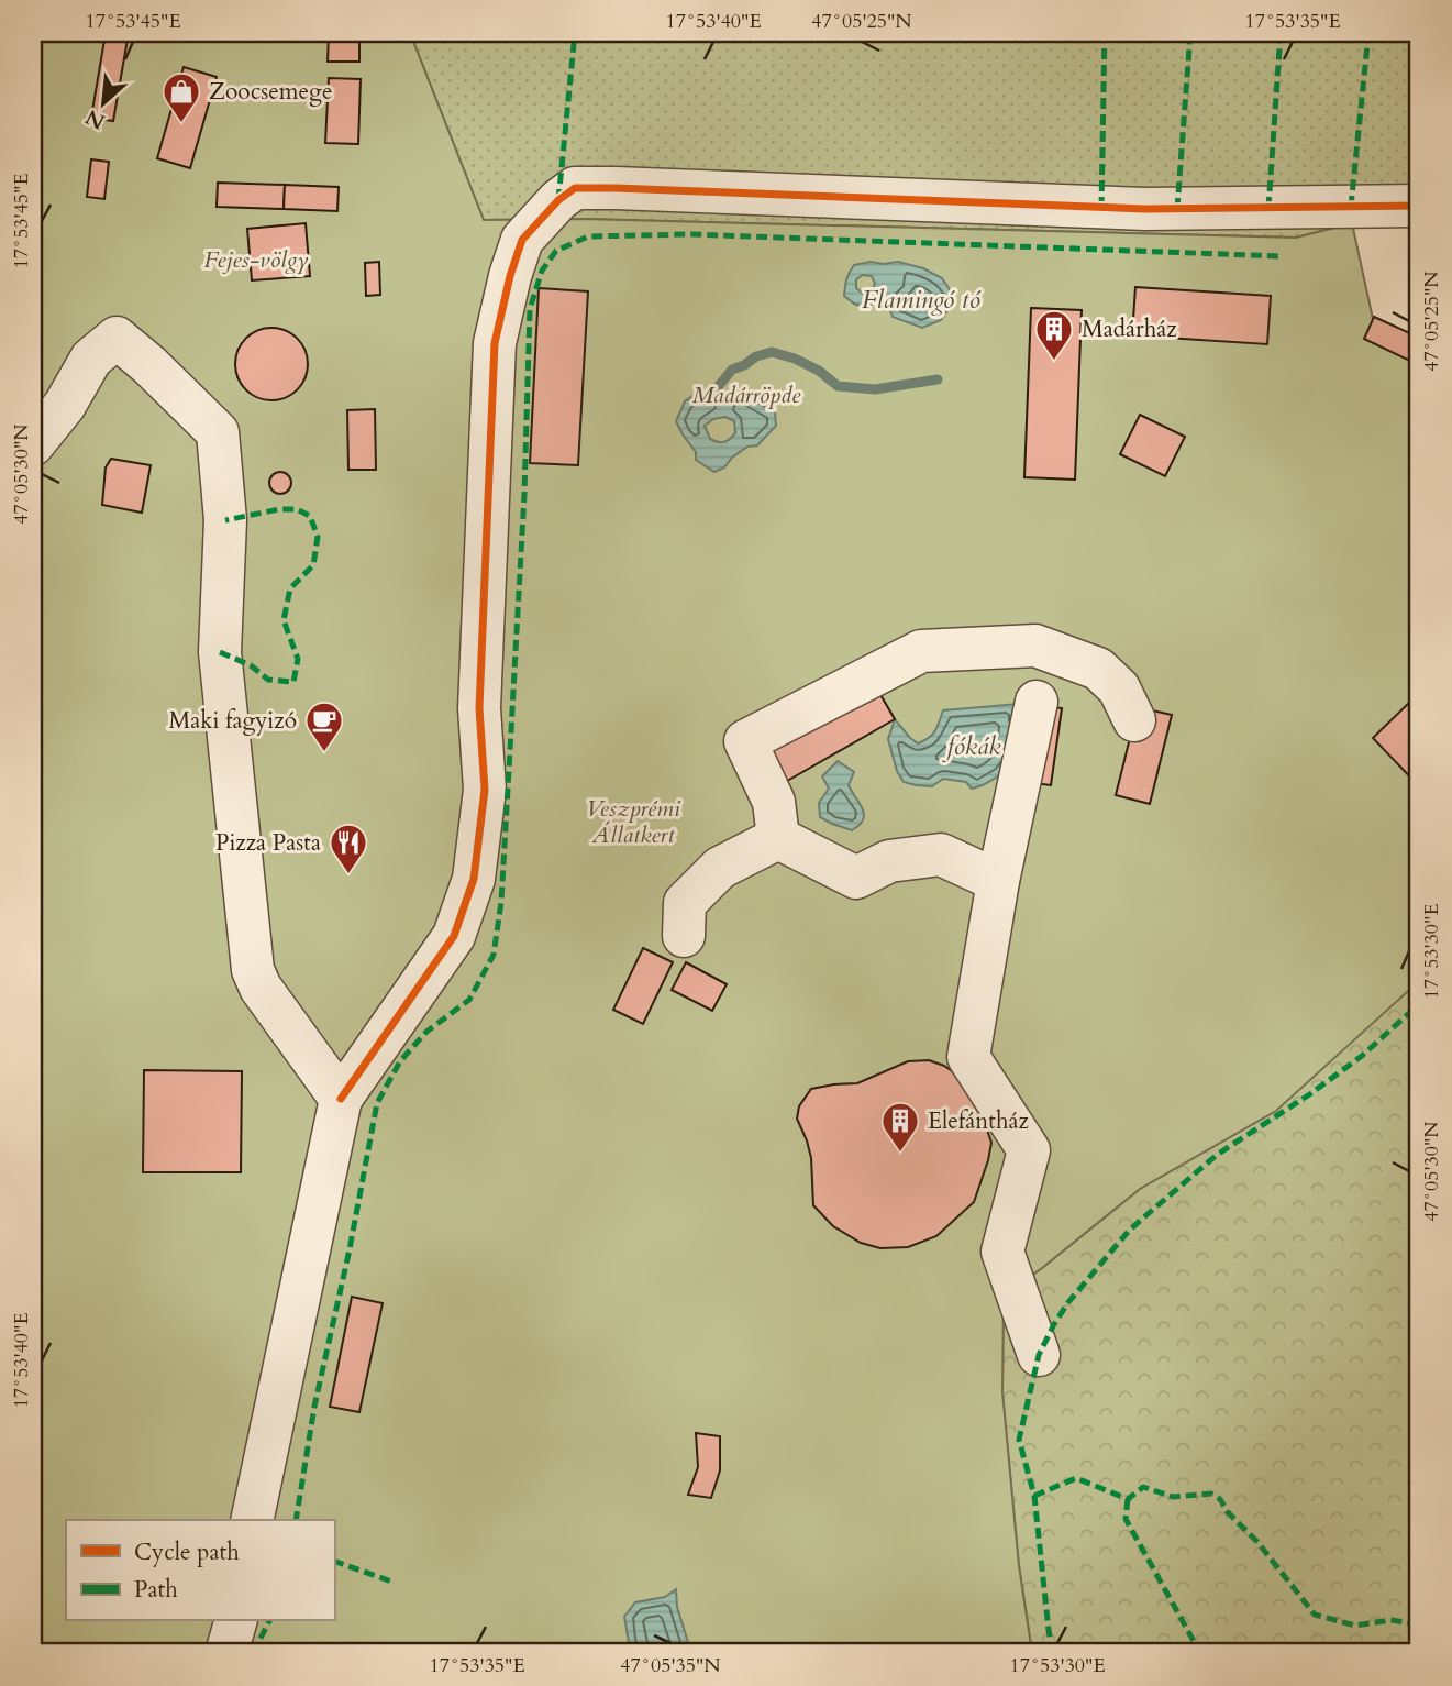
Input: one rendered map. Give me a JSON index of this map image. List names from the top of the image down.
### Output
{
  "water": ["Flamingó tó", "fókák"],
  "parks": ["Fejes-völgy", "Madárröpde", "Veszprémi Állatkert"],
  "places": {
    "shop": ["Zoocsemege"],
    "building": ["Madárház", "Elefántház"],
    "cafe": ["Maki fagyizó"],
    "restaurant": ["Pizza Pasta"]
  },
  "legend": ["Cycle path", "Path"],
  "north": "bottom left",
  "coordinates": [
    "17°53'45\"E",
    "17°53'40\"E",
    "47°05'25\"N",
    "17°53'35\"E",
    "47°05'30\"N",
    "17°53'30\"E",
    "47°05'35\"N"
  ]
}
